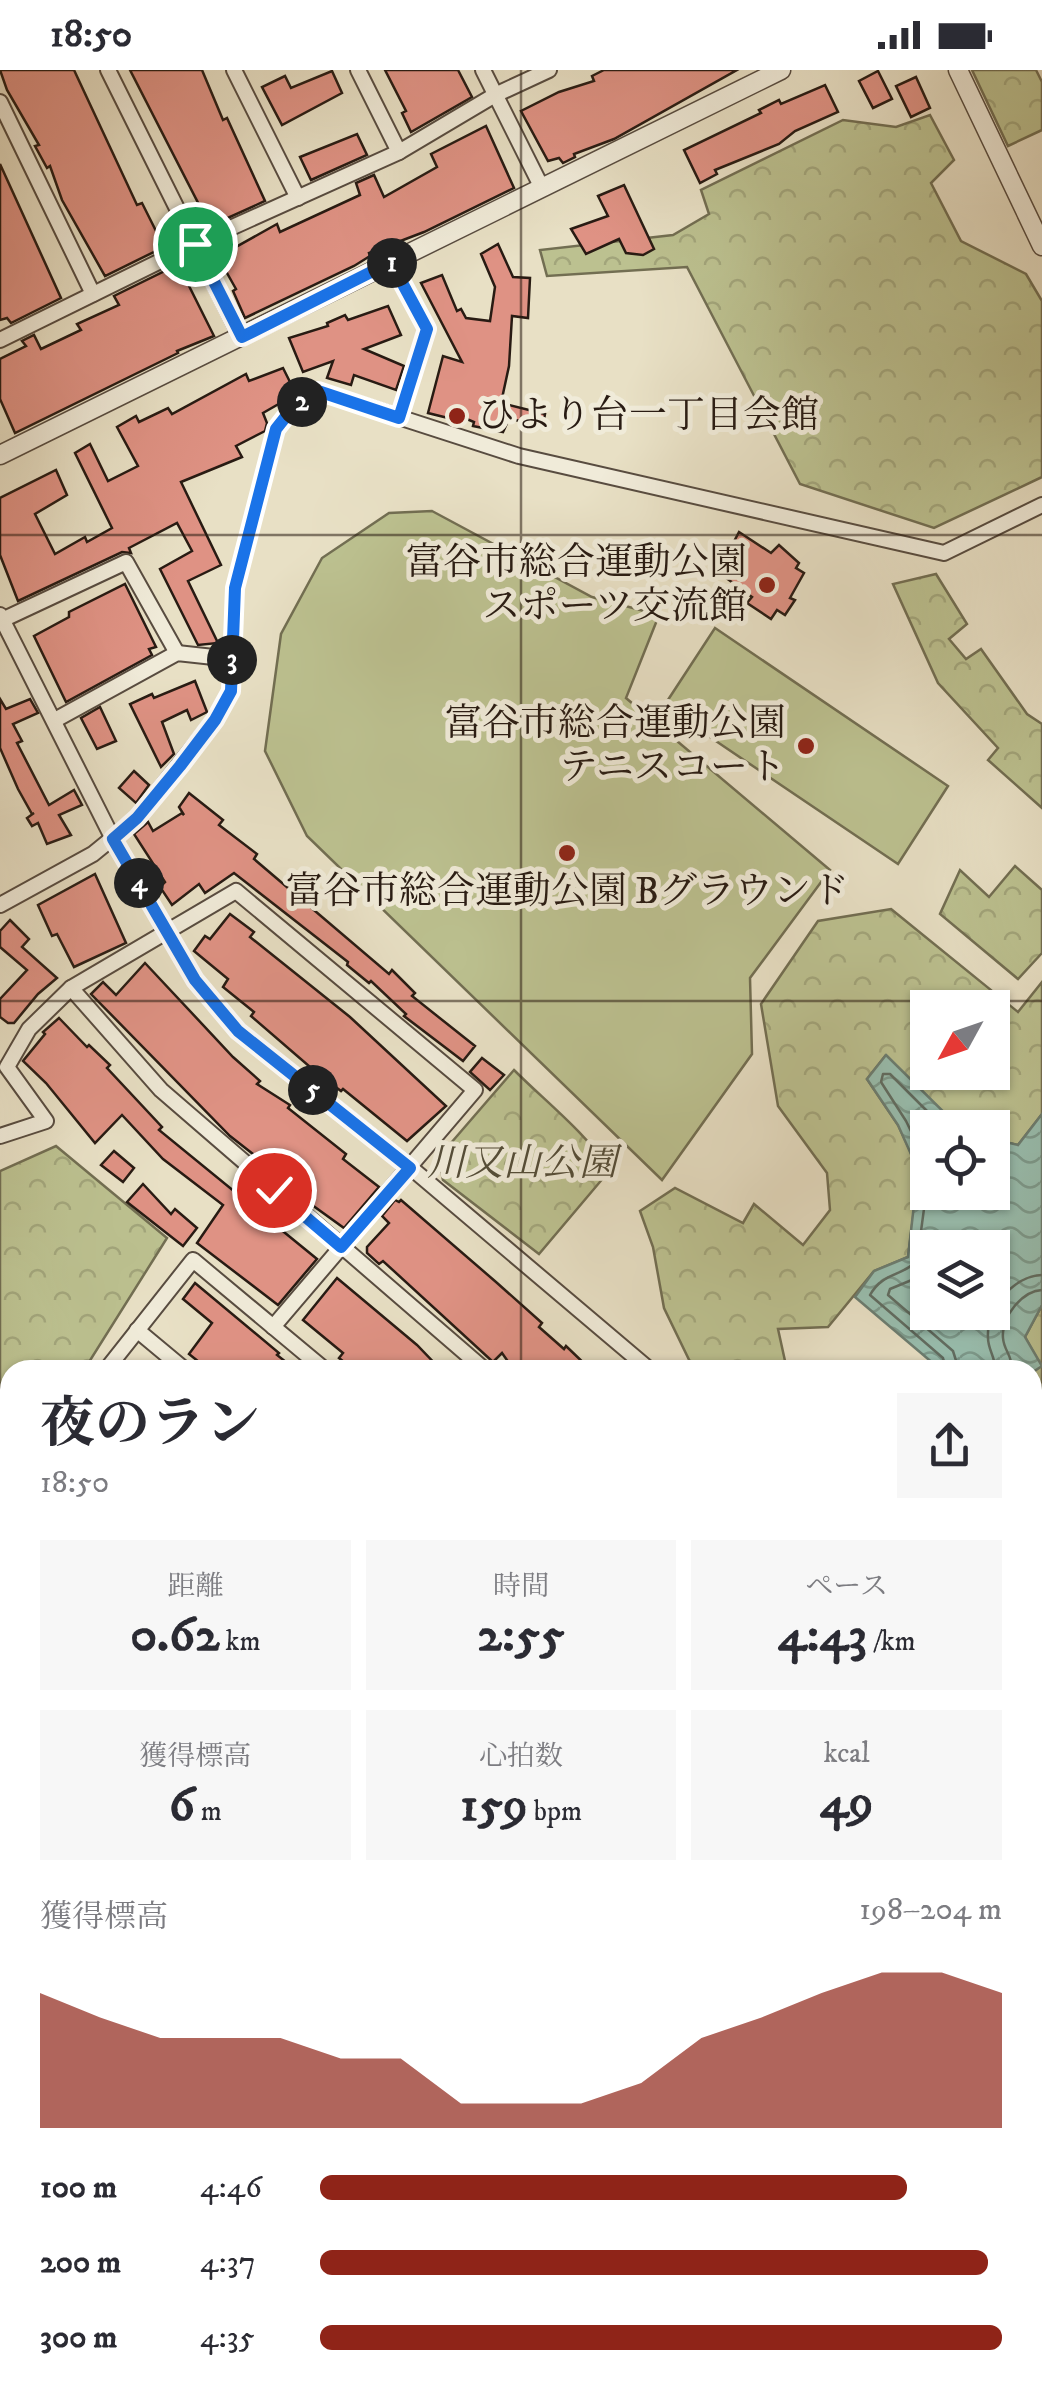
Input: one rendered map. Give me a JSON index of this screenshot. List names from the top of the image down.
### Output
{
  "parks": ["川又山公園"],
  "places": [
    "ひより台一丁目会館",
    "富谷市総合運動公園 スポーツ交流館",
    "富谷市総合運動公園 テニスコート",
    "富谷市総合運動公園 Bグラウンド"
  ],
  "north": "bottom left",
  "page": {
    "status": "18:50",
    "pins": [
      "1",
      "2",
      "3",
      "4",
      "5"
    ],
    "heading": ["夜のラン", "18:50"],
    "stats": [
      ["距離", "0.62 km"],
      ["時間", "2:55"],
      ["ペース", "4:43 /km"],
      ["獲得標高", "6 m"],
      ["心拍数", "159 bpm"],
      ["kcal", "49"]
    ],
    "chart": ["獲得標高", "198–204 m"],
    "list": [
      {
        "name": "100 m",
        "note": "4:46"
      },
      {
        "name": "200 m",
        "note": "4:37"
      },
      {
        "name": "300 m",
        "note": "4:35"
      }
    ]
  }
}
